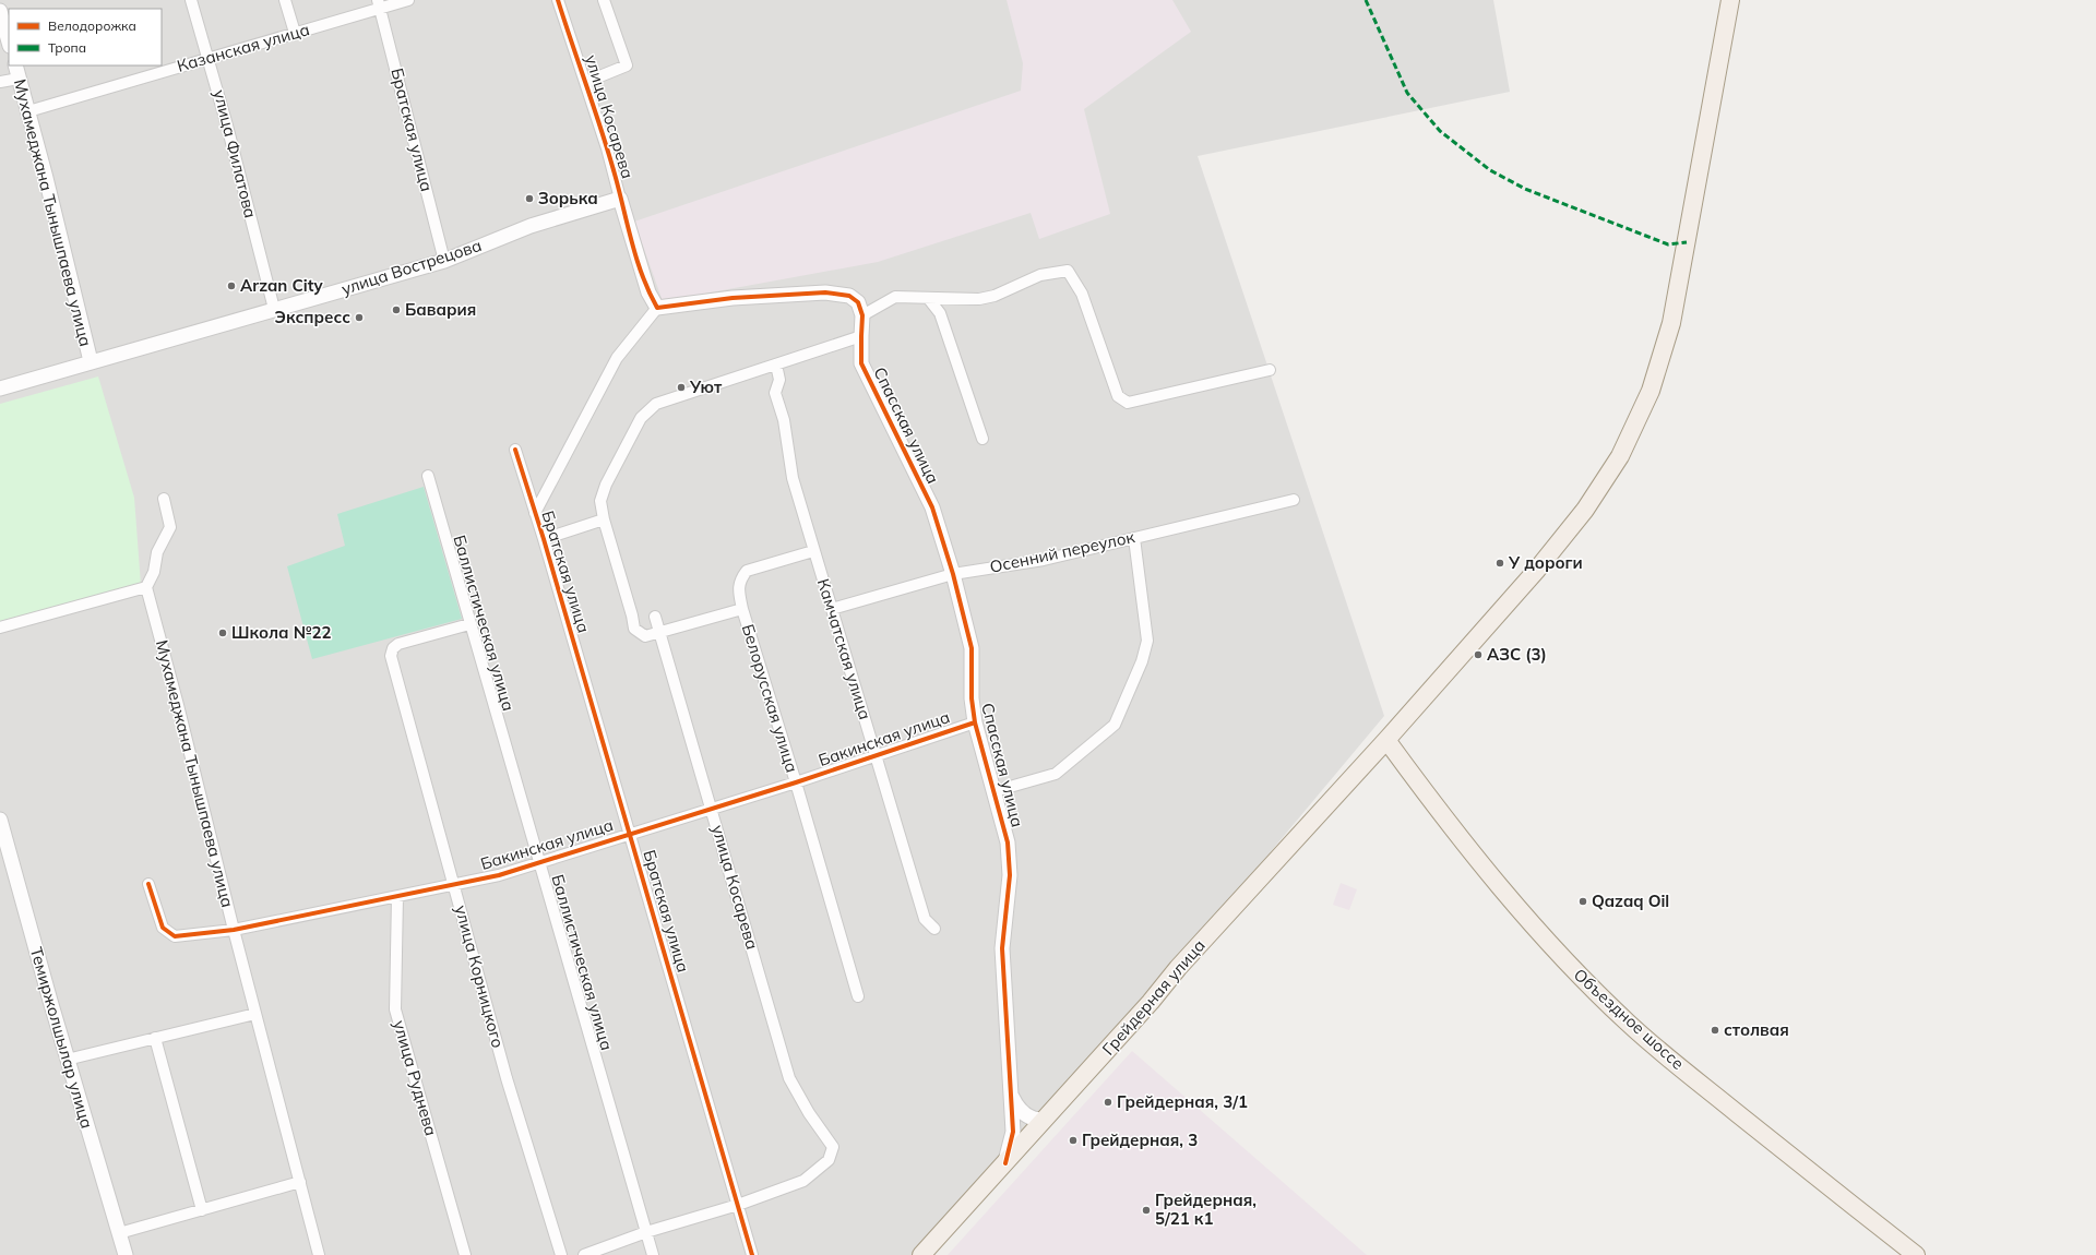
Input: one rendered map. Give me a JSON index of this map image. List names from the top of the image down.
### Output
{
  "streets": {
    "main road": ["Грейдерная улица", "Объездное шоссе"],
    "street": [
      "Казанская улица",
      "улица Косарева",
      "Братская улица",
      "улица Филатова",
      "Мухамеджана Тынышпаева улица",
      "улица Вострецова",
      "Спасская улица",
      "Осенний переулок",
      "Баллистическая улица",
      "Камчатская улица",
      "Белорусская улица",
      "Бакинская улица",
      "улица Корницкого",
      "Темиржолшылар улица",
      "улица Руднева"
    ]
  },
  "crossings": [
    ["Казанская улица", "Братская улица"],
    ["Казанская улица", "улица Филатова"],
    ["Казанская улица", "Мухамеджана Тынышпаева улица"],
    ["улица Косарева", "Братская улица"],
    ["улица Косарева", "улица Вострецова"],
    ["улица Косарева", "Бакинская улица"],
    ["Братская улица", "улица Вострецова"],
    ["Братская улица", "Бакинская улица"],
    ["улица Филатова", "улица Вострецова"],
    ["Мухамеджана Тынышпаева улица", "улица Вострецова"],
    ["Мухамеджана Тынышпаева улица", "Бакинская улица"],
    ["Спасская улица", "Осенний переулок"],
    ["Спасская улица", "Бакинская улица"],
    ["Спасская улица", "Грейдерная улица"],
    ["Осенний переулок", "Камчатская улица"],
    ["Баллистическая улица", "Бакинская улица"],
    ["Баллистическая улица", "улица Корницкого"],
    ["Камчатская улица", "Белорусская улица"],
    ["Камчатская улица", "Бакинская улица"],
    ["Белорусская улица", "Бакинская улица"],
    ["Бакинская улица", "улица Корницкого"],
    ["Бакинская улица", "улица Руднева"],
    ["Грейдерная улица", "Объездное шоссе"]
  ],
  "places": [
    "Зорька",
    "Arzan City",
    "Бавария",
    "Экспресс",
    "Уют",
    "У дороги",
    "Школа №22",
    "АЗС (3)",
    "Qazaq Oil",
    "столвая",
    "Грейдерная, 3/1",
    "Грейдерная, 3",
    "Грейдерная, 5/21 к1"
  ],
  "legend": ["Велодорожка", "Тропа"]
}
